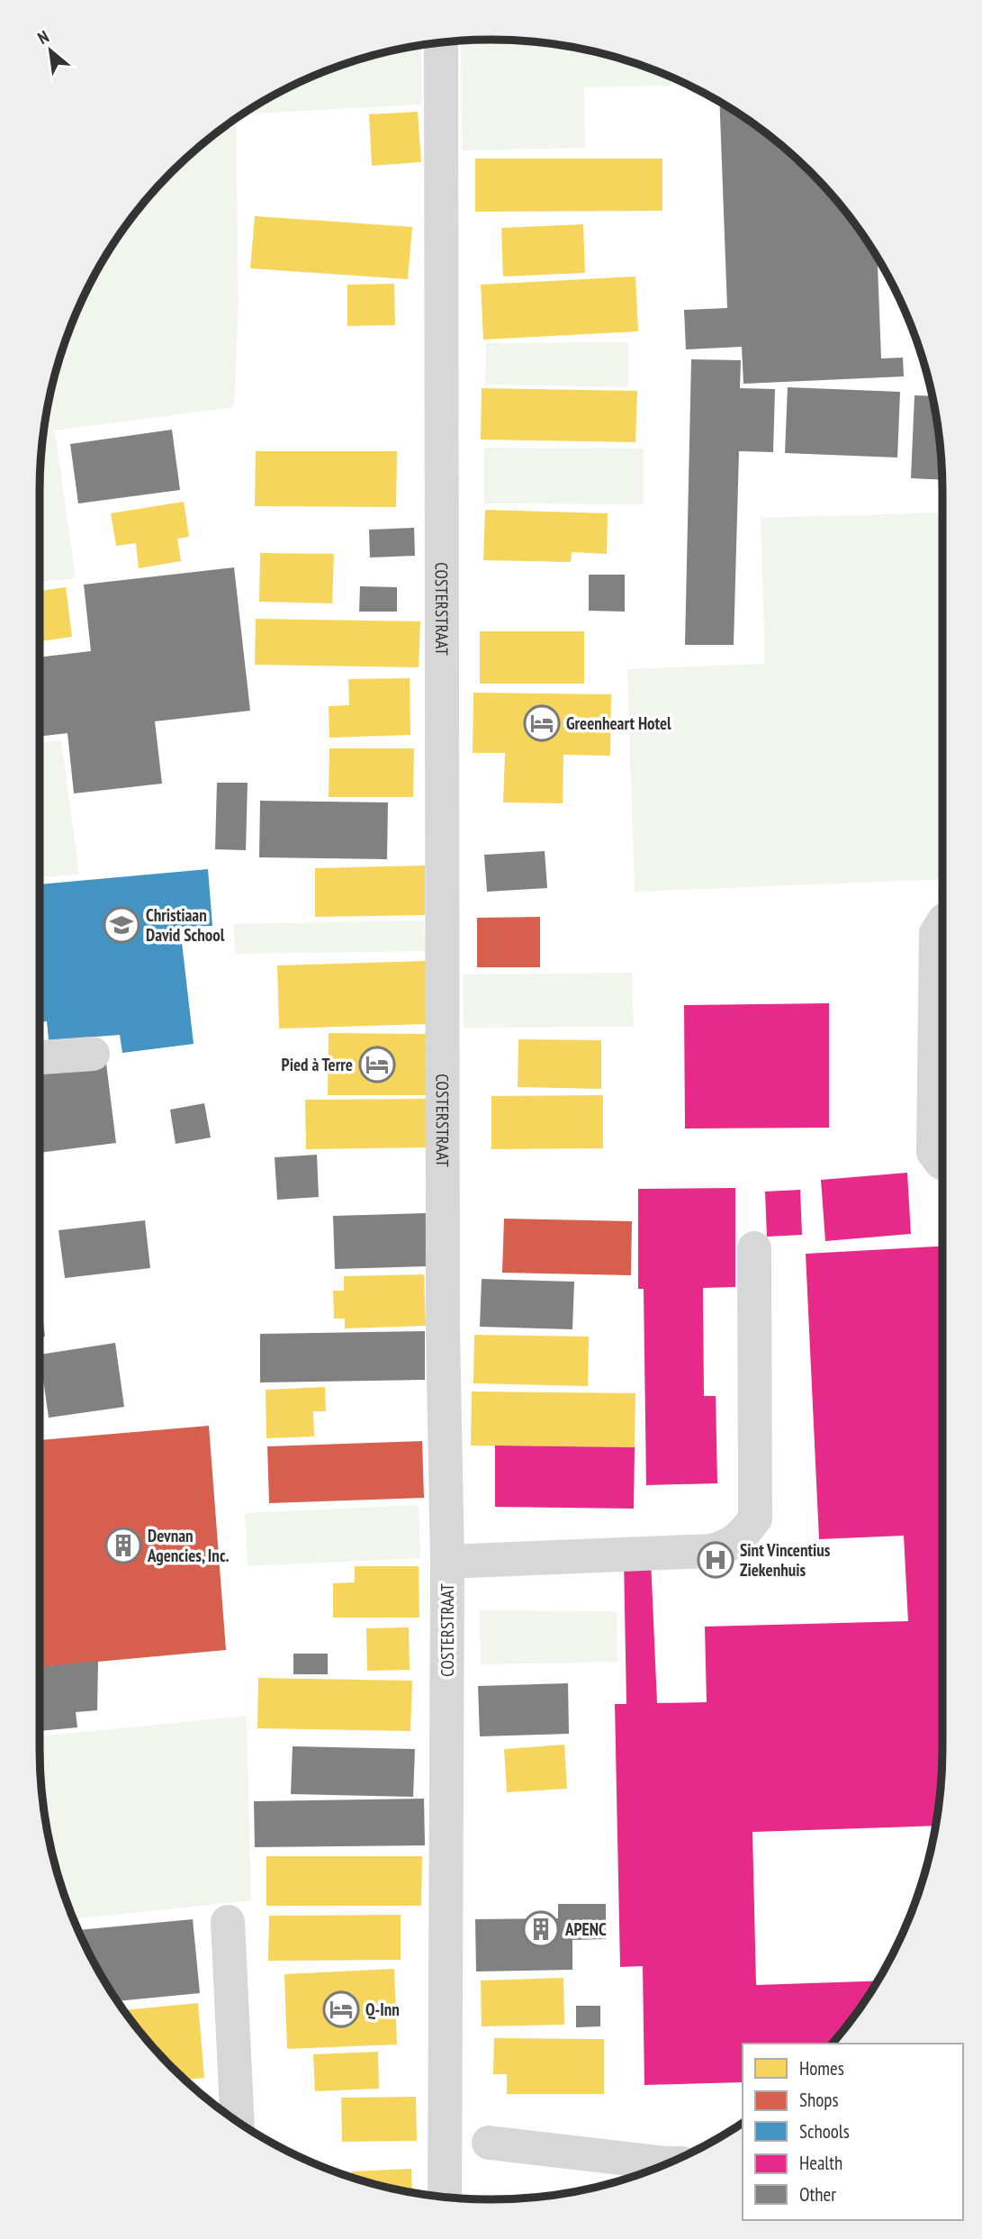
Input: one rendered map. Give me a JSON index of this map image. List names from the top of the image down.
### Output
{
  "streets": {
    "street": ["COSTERSTRAAT"]
  },
  "places": {
    "hotel": ["Greenheart Hotel", "Pied à Terre", "Q-Inn"],
    "school or university": ["Christiaan David School"],
    "building": ["Devnan Agencies, Inc.", "APENC"],
    "hospital": ["Sint Vincentius Ziekenhuis"]
  },
  "legend": [
    "Homes",
    "Shops",
    "Schools",
    "Health",
    "Other"
  ],
  "north": "top left"
}
